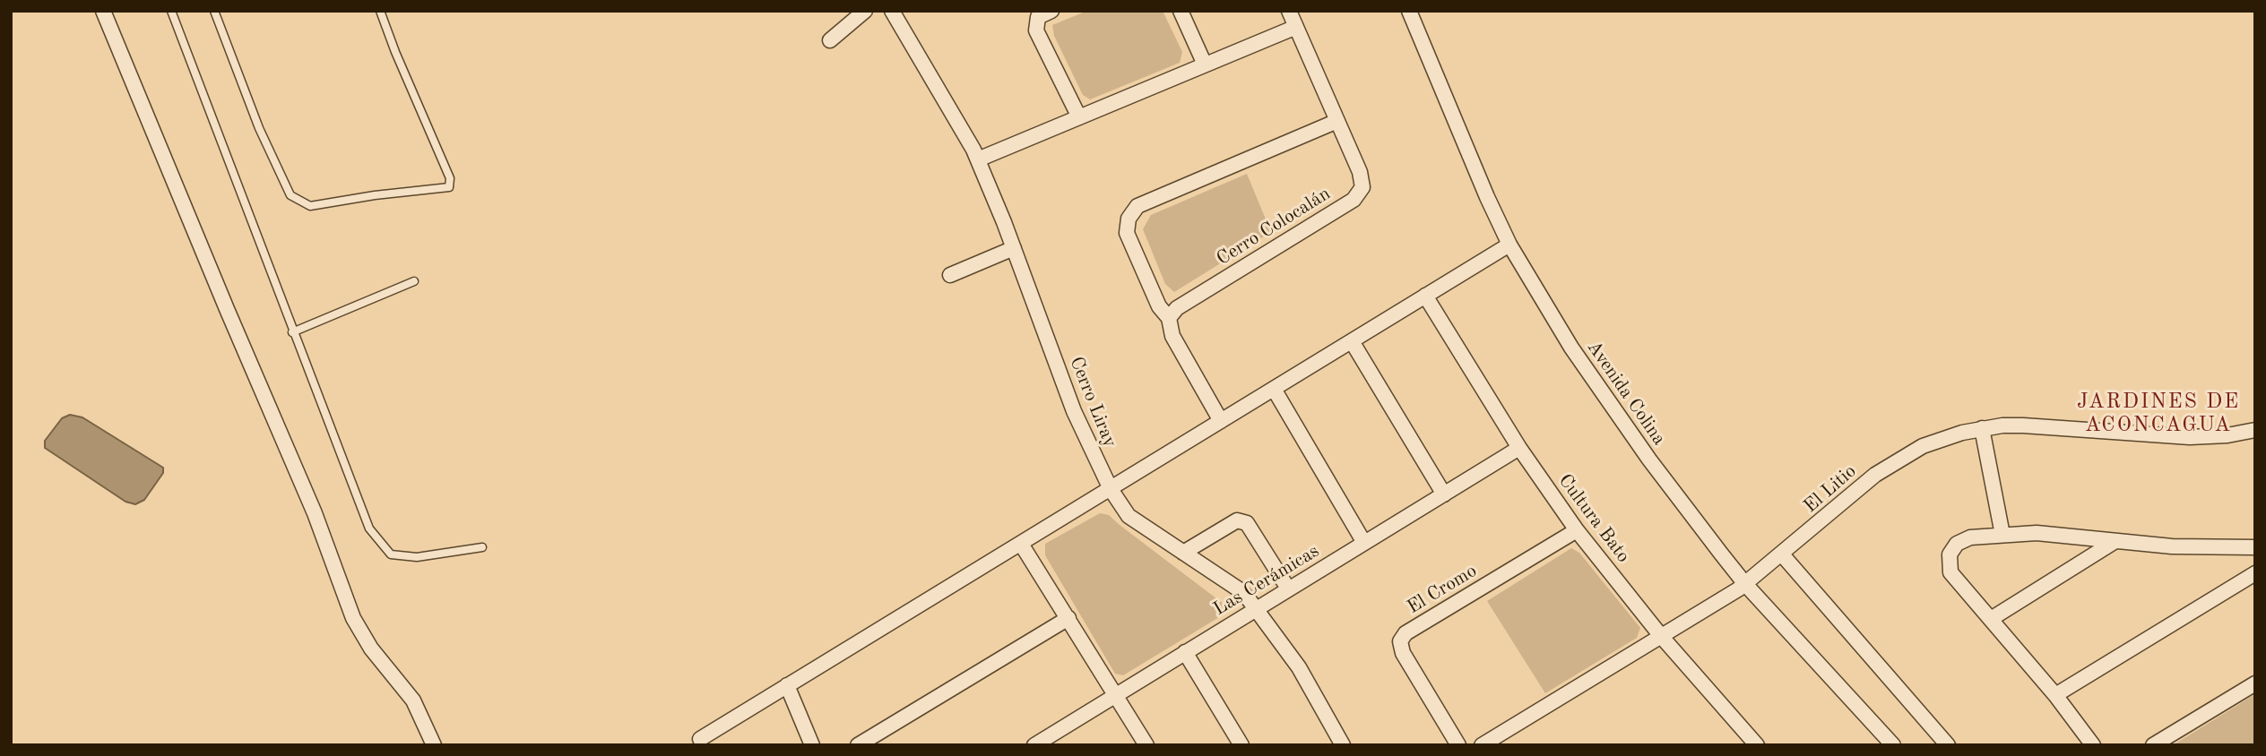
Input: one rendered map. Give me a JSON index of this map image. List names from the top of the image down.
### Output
{
  "streets": {
    "street": [
      "Cerro Colocalán",
      "Avenida Colina",
      "Cerro Liray",
      "El Litio",
      "Cultura Bato",
      "Las Cerámicas",
      "El Cromo"
    ]
  },
  "crossings": [
    ["Avenida Colina", "El Litio"],
    ["Cerro Liray", "Las Cerámicas"],
    ["El Litio", "Cultura Bato"],
    ["Cultura Bato", "Las Cerámicas"],
    ["Cultura Bato", "El Cromo"]
  ],
  "districts": ["JARDINES DE ACONCAGUA"]
}
